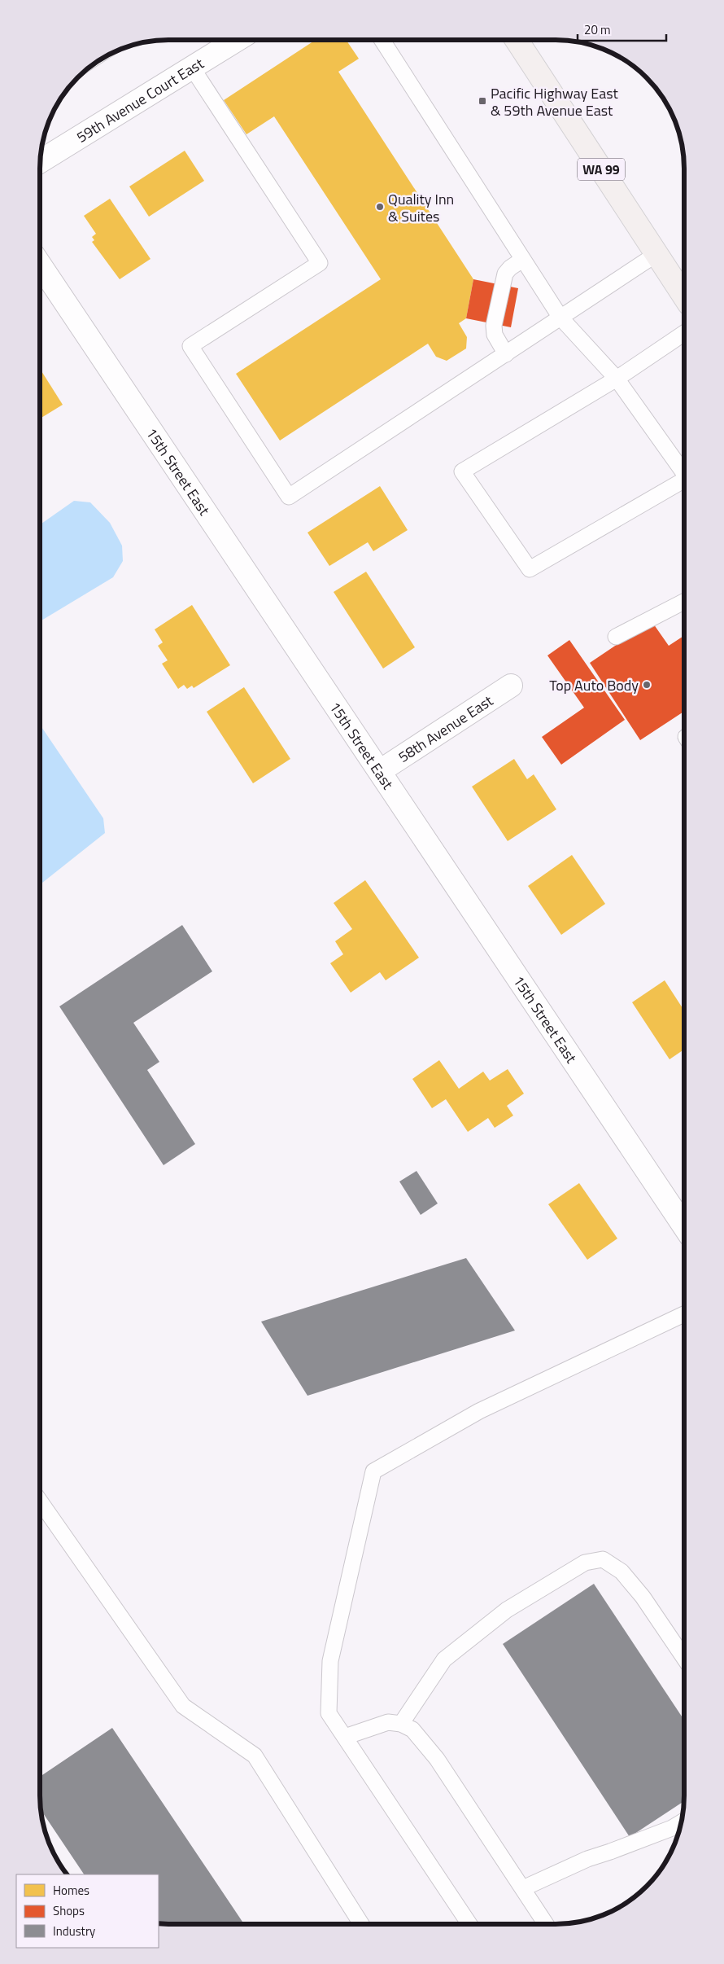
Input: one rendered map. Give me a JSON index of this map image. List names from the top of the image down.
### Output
{
  "streets": {
    "main road": ["WA 99"],
    "street": ["59th Avenue Court East", "15th Street East", "58th Avenue East"]
  },
  "crossings": [
    ["15th Street East", "58th Avenue East"]
  ],
  "places": {
    "transit": ["Pacific Highway East & 59th Avenue East"],
    "other": ["Quality Inn & Suites", "Top Auto Body"]
  },
  "legend": ["Homes", "Shops", "Industry"],
  "scale_bar": "20 m"
}
